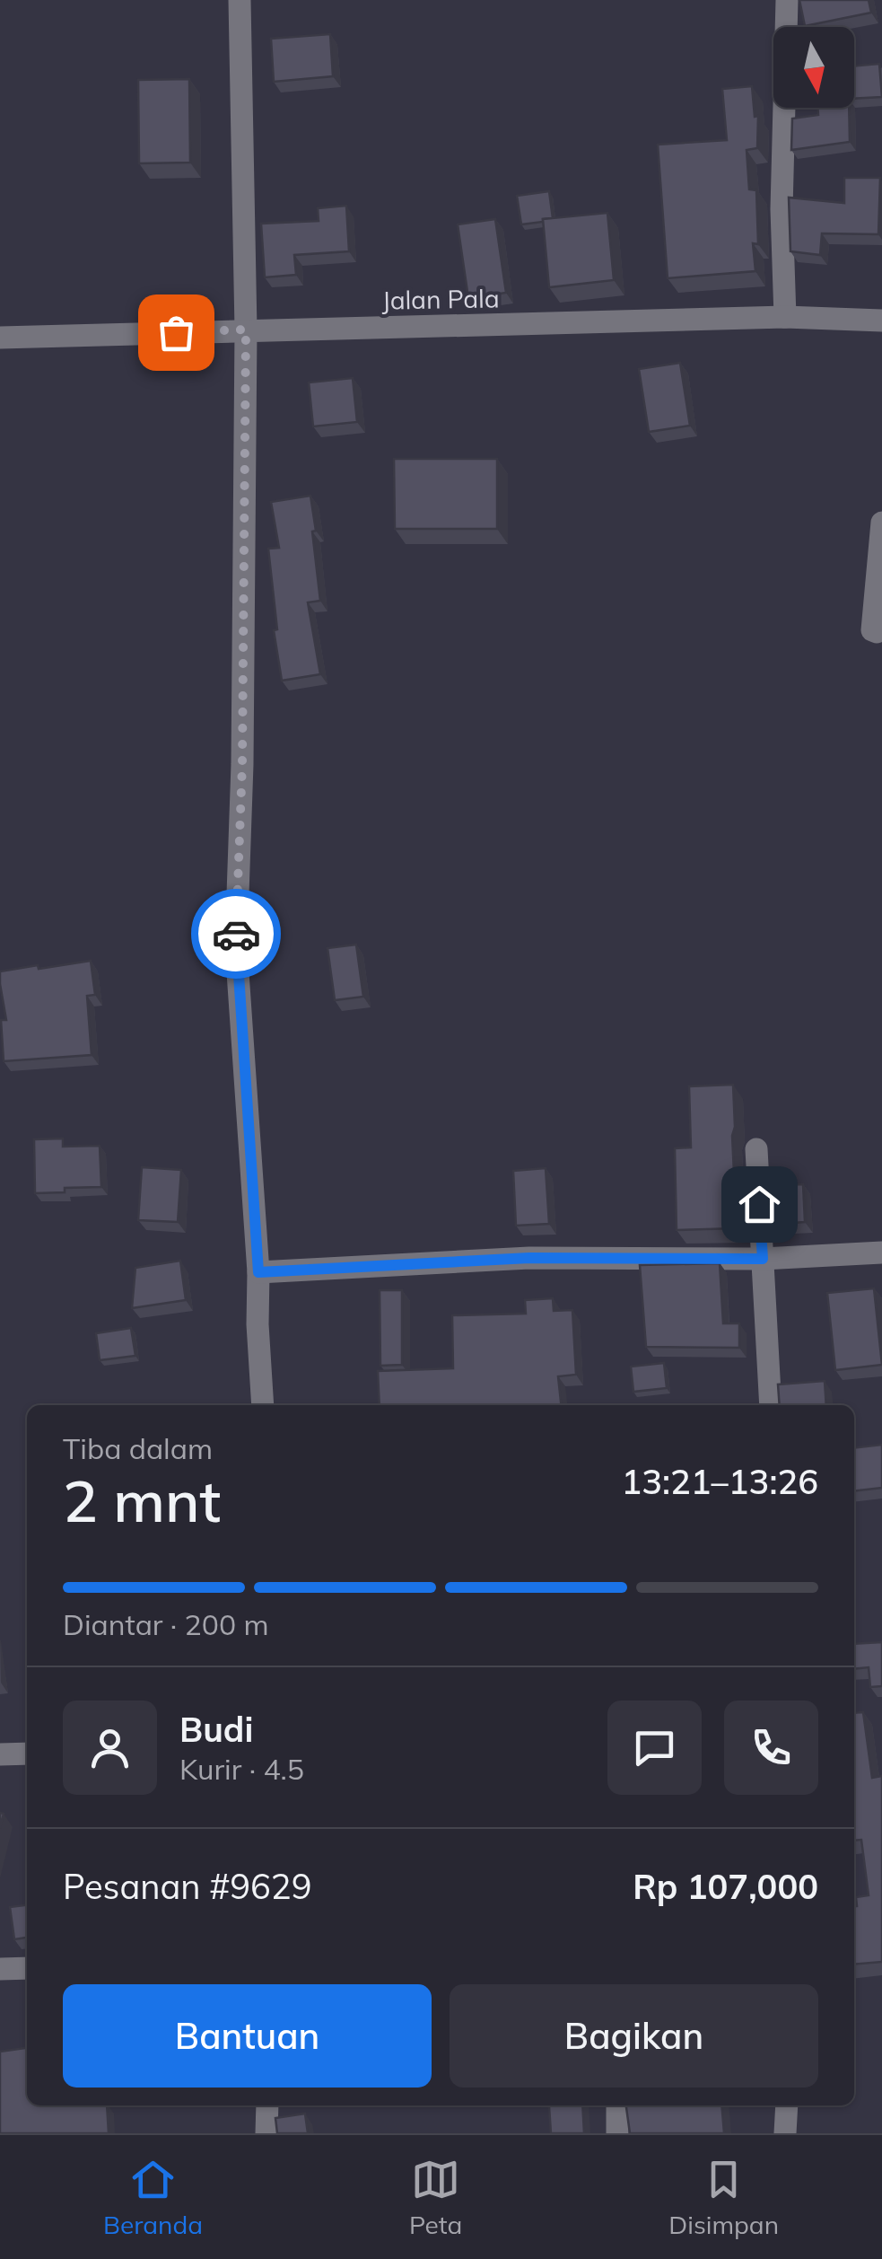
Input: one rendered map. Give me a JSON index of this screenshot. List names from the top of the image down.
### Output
{
  "streets": {
    "street": ["Jalan Pala"]
  },
  "north": "bottom",
  "page": {
    "heading": ["2 mnt", "Tiba dalam", "13:21–13:26"],
    "panel": [
      "Budi",
      "Kurir · 4.5",
      "Pesanan #9629",
      "Rp 107,000"
    ],
    "bar": "Diantar · 200 m",
    "buttons": ["Bantuan", "Bagikan"],
    "tabs": ["Beranda", "Peta", "Disimpan"]
  }
}
